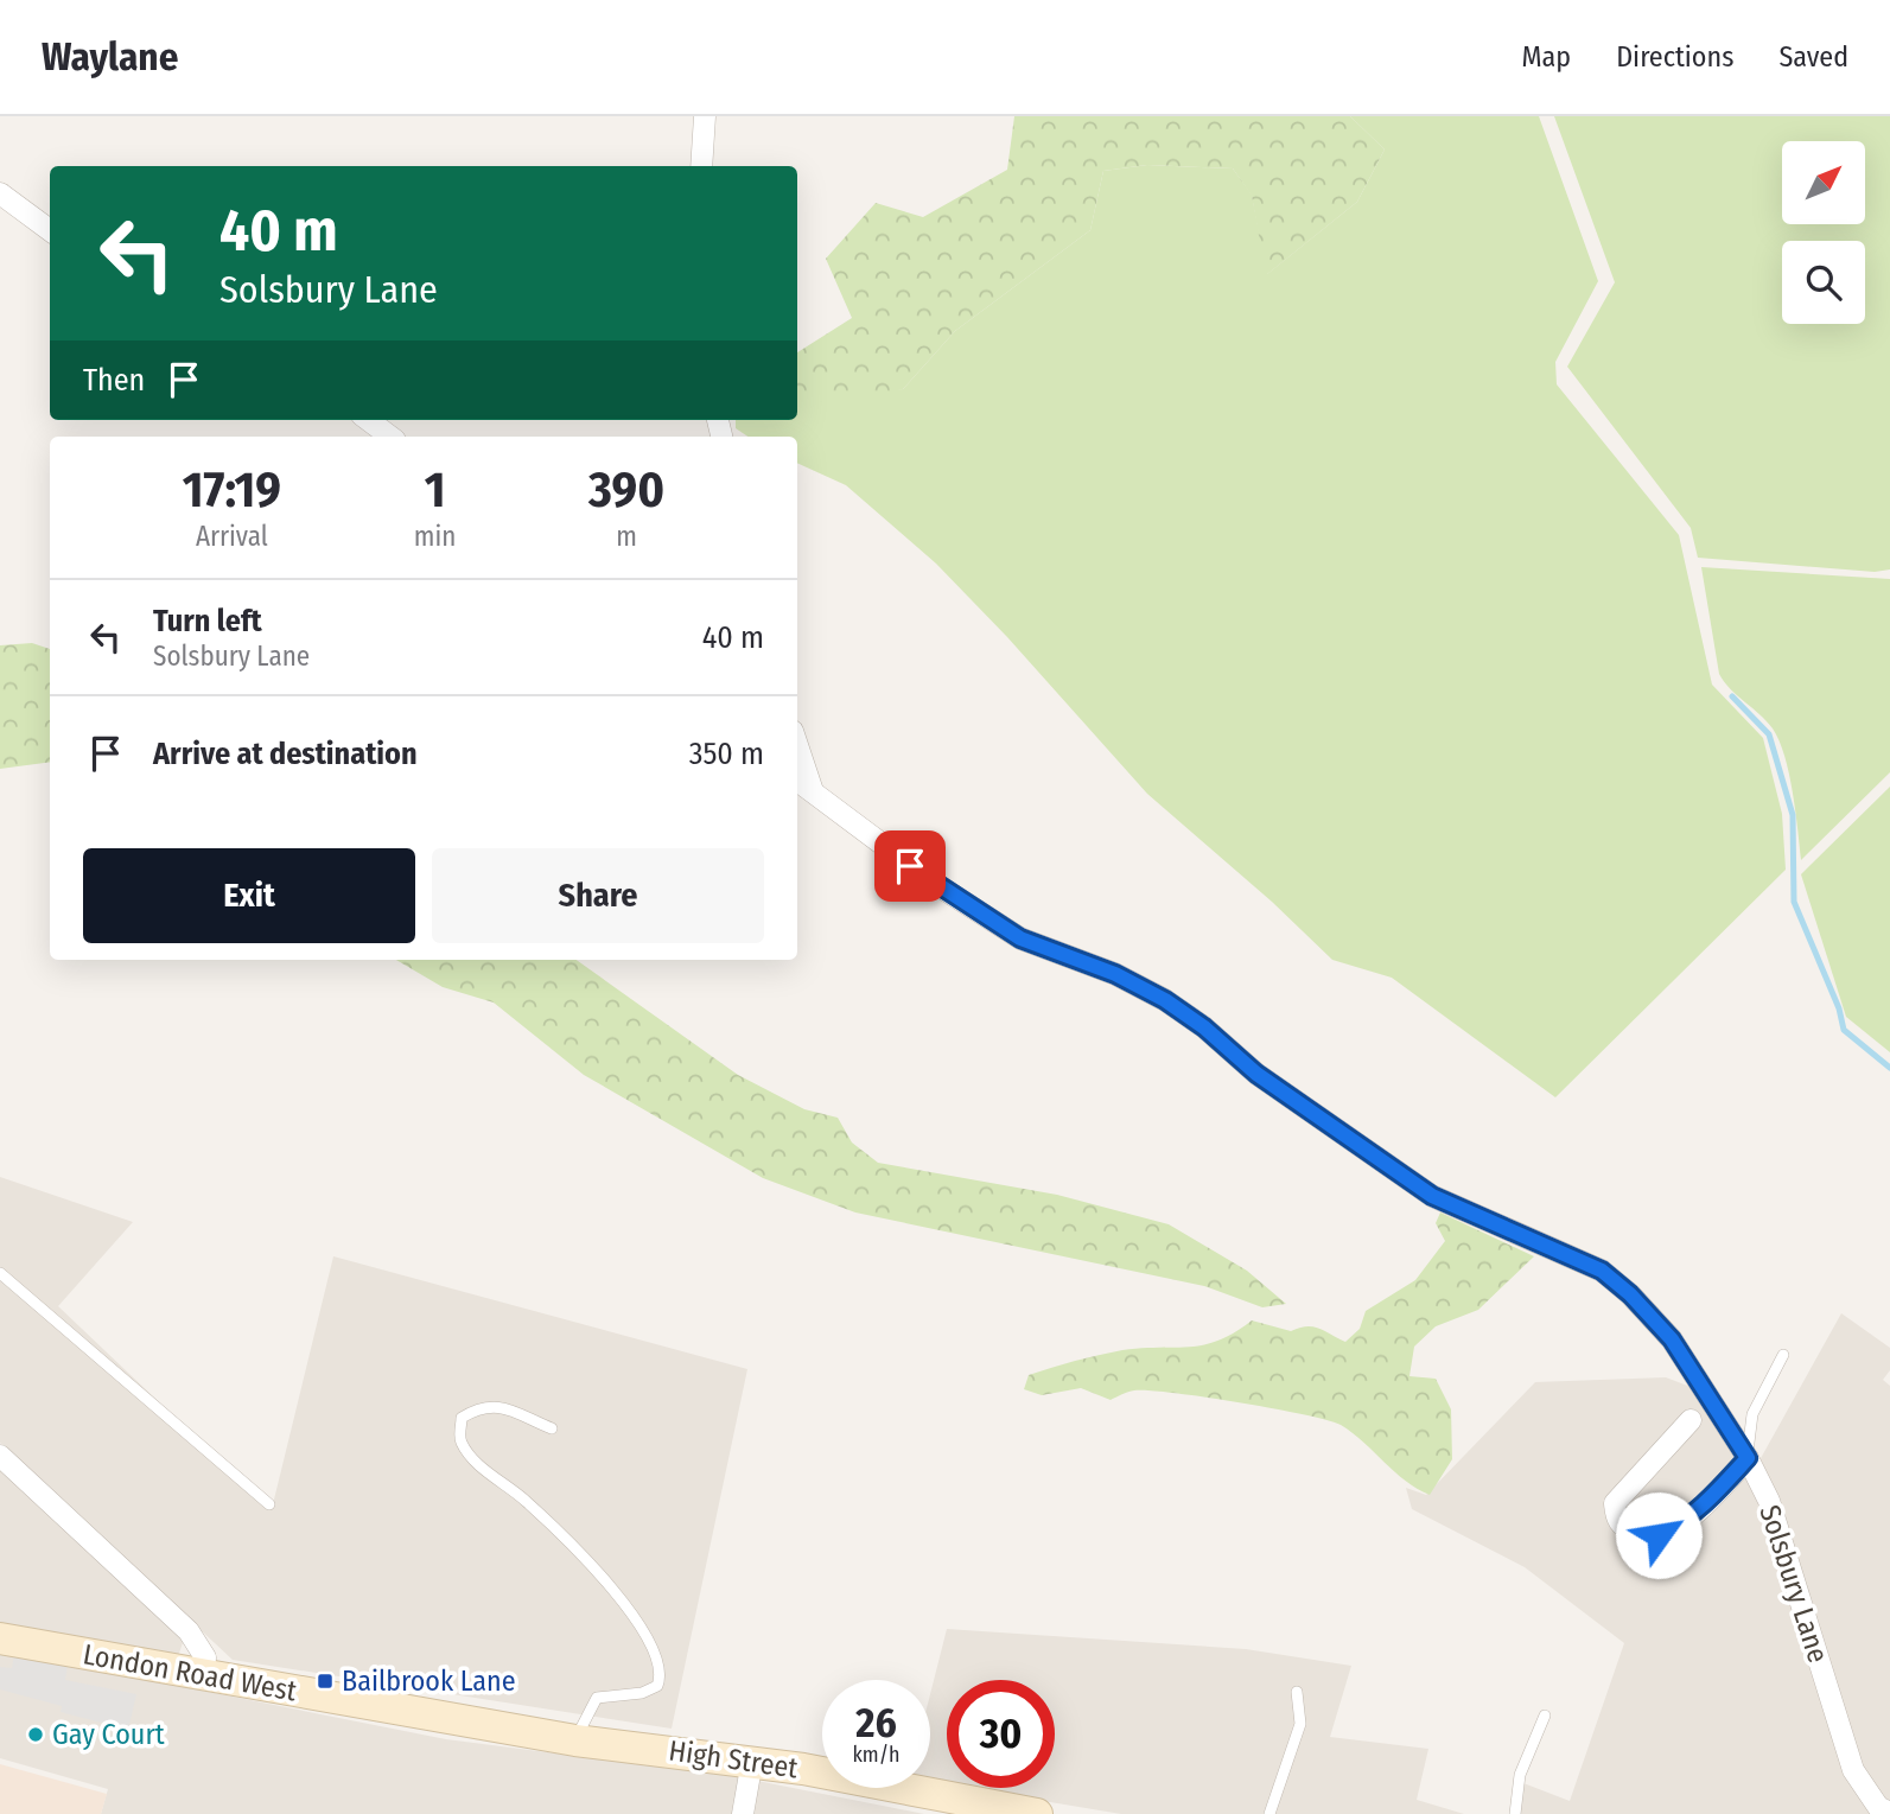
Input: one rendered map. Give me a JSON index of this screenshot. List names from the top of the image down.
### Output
{
  "streets": {
    "street": ["Solsbury Lane", "London Road West", "High Street"]
  },
  "crossings": [
    ["London Road West", "High Street"]
  ],
  "places": {
    "transit": ["Bailbrook Lane"],
    "other": ["Gay Court"]
  },
  "north": "top right",
  "page": {
    "header": "Waylane",
    "nav": ["Map", "Directions", "Saved"],
    "turn": ["40 m", "Solsbury Lane"],
    "then": "Then",
    "eta": [
      "17:19",
      "Arrival",
      "1",
      "min",
      "390",
      "m"
    ],
    "list": [
      {
        "name": "Turn left",
        "note": "Solsbury Lane",
        "value": "40 m"
      },
      {
        "name": "Arrive at destination",
        "value": "350 m"
      }
    ],
    "buttons": ["Exit", "Share"],
    "speed": "26 km/h",
    "limit": "30"
  }
}
